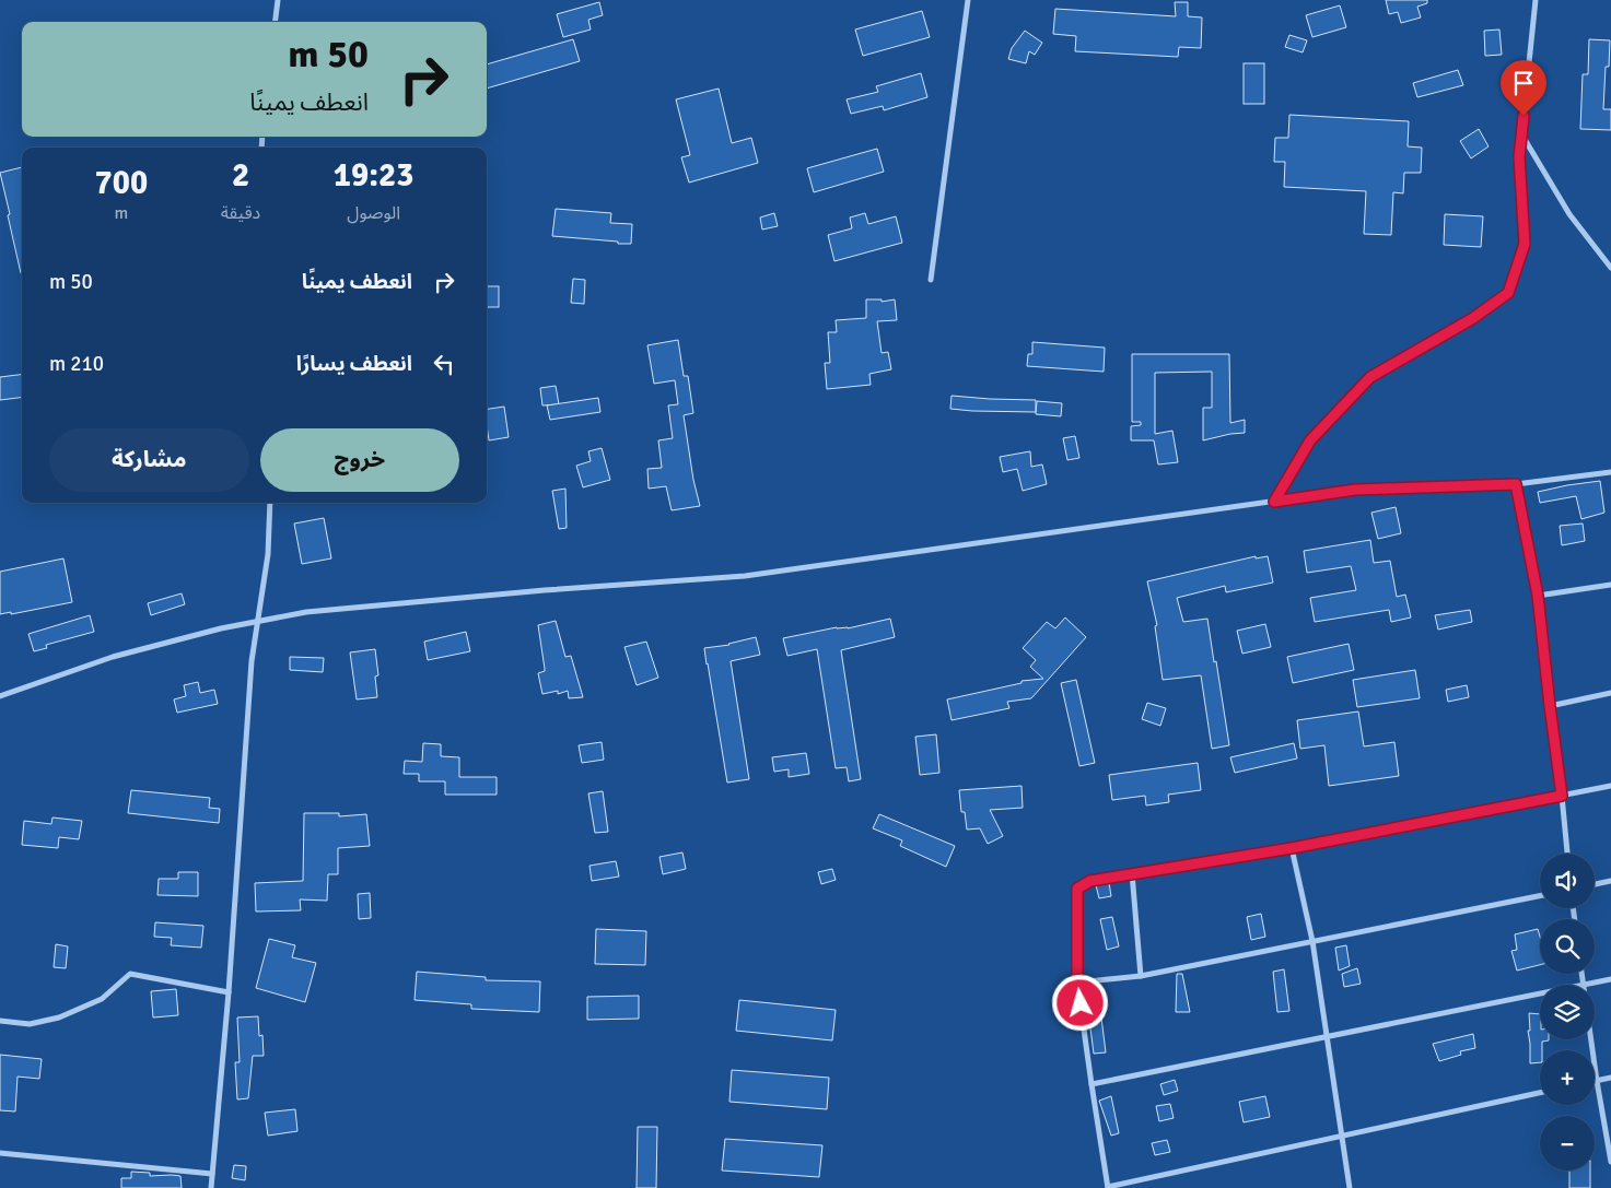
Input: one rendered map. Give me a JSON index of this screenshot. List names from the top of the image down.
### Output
{
  "page": {
    "turn": ["50 m", "انعطف يمينًا"],
    "eta": [
      "19:23",
      "الوصول",
      "2",
      "دقيقة",
      "700",
      "m"
    ],
    "list": [
      {
        "name": "انعطف يمينًا",
        "value": "50 m"
      },
      {
        "name": "انعطف يسارًا",
        "value": "210 m"
      }
    ],
    "buttons": ["خروج", "مشاركة"],
    "map_buttons": ["+", "−"]
  }
}
